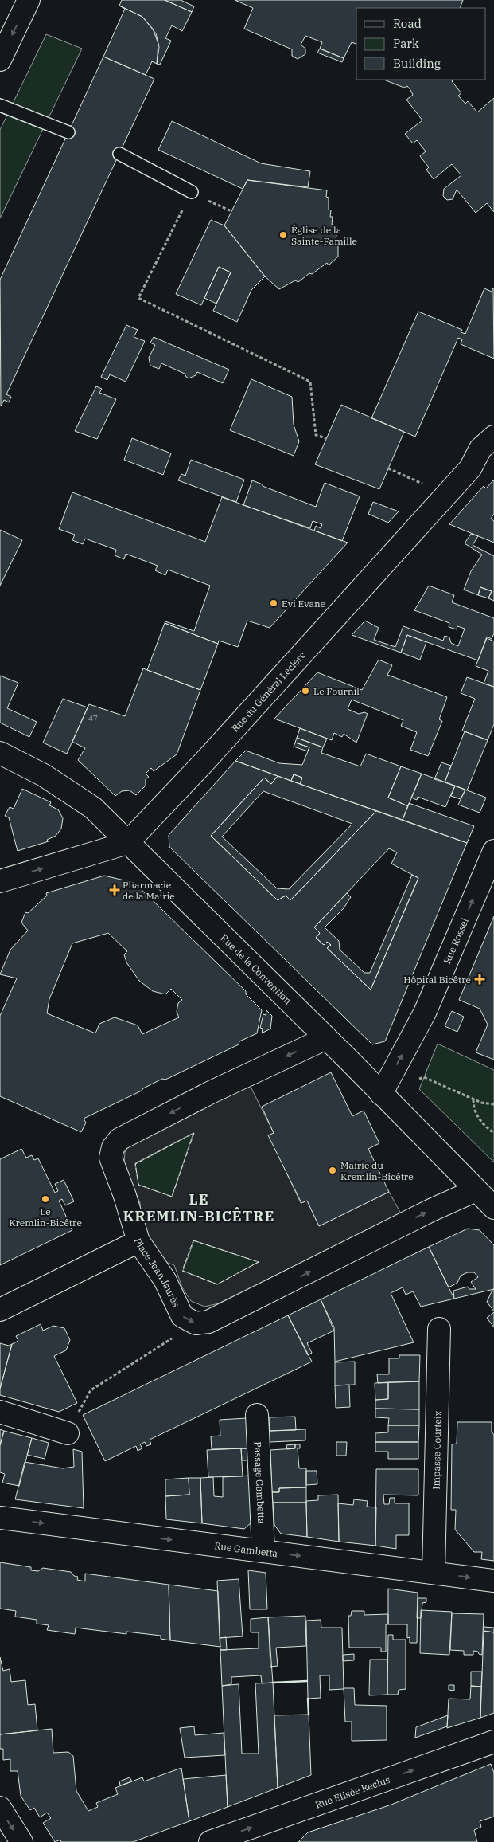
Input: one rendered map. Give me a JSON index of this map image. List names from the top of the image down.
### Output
{
  "streets": {
    "street": [
      "Rue du Général Leclerc",
      "Rue Rossel",
      "Rue de la Convention",
      "Place Jean Jaurès",
      "Impasse Courteix",
      "Passage Gambetta",
      "Rue Gambetta",
      "Rue Élisée Reclus"
    ]
  },
  "crossings": [
    ["Rue du Général Leclerc", "Rue de la Convention"],
    ["Rue Rossel", "Rue de la Convention"],
    ["Rue de la Convention", "Place Jean Jaurès"],
    ["Impasse Courteix", "Rue Gambetta"],
    ["Passage Gambetta", "Rue Gambetta"]
  ],
  "one_way": ["Rue Rossel", "Rue Gambetta", "Rue Élisée Reclus"],
  "districts": ["LE KREMLIN-BICÊTRE"],
  "places": {
    "other": [
      "Église de la Sainte-Famille",
      "Evi Evane",
      "Le Fournil",
      "Mairie du Kremlin-Bicêtre",
      "Le Kremlin-Bicêtre"
    ],
    "health": ["Pharmacie de la Mairie", "Hôpital Bicêtre"]
  },
  "house_numbers": ["47"],
  "legend": ["Road", "Park", "Building"]
}
